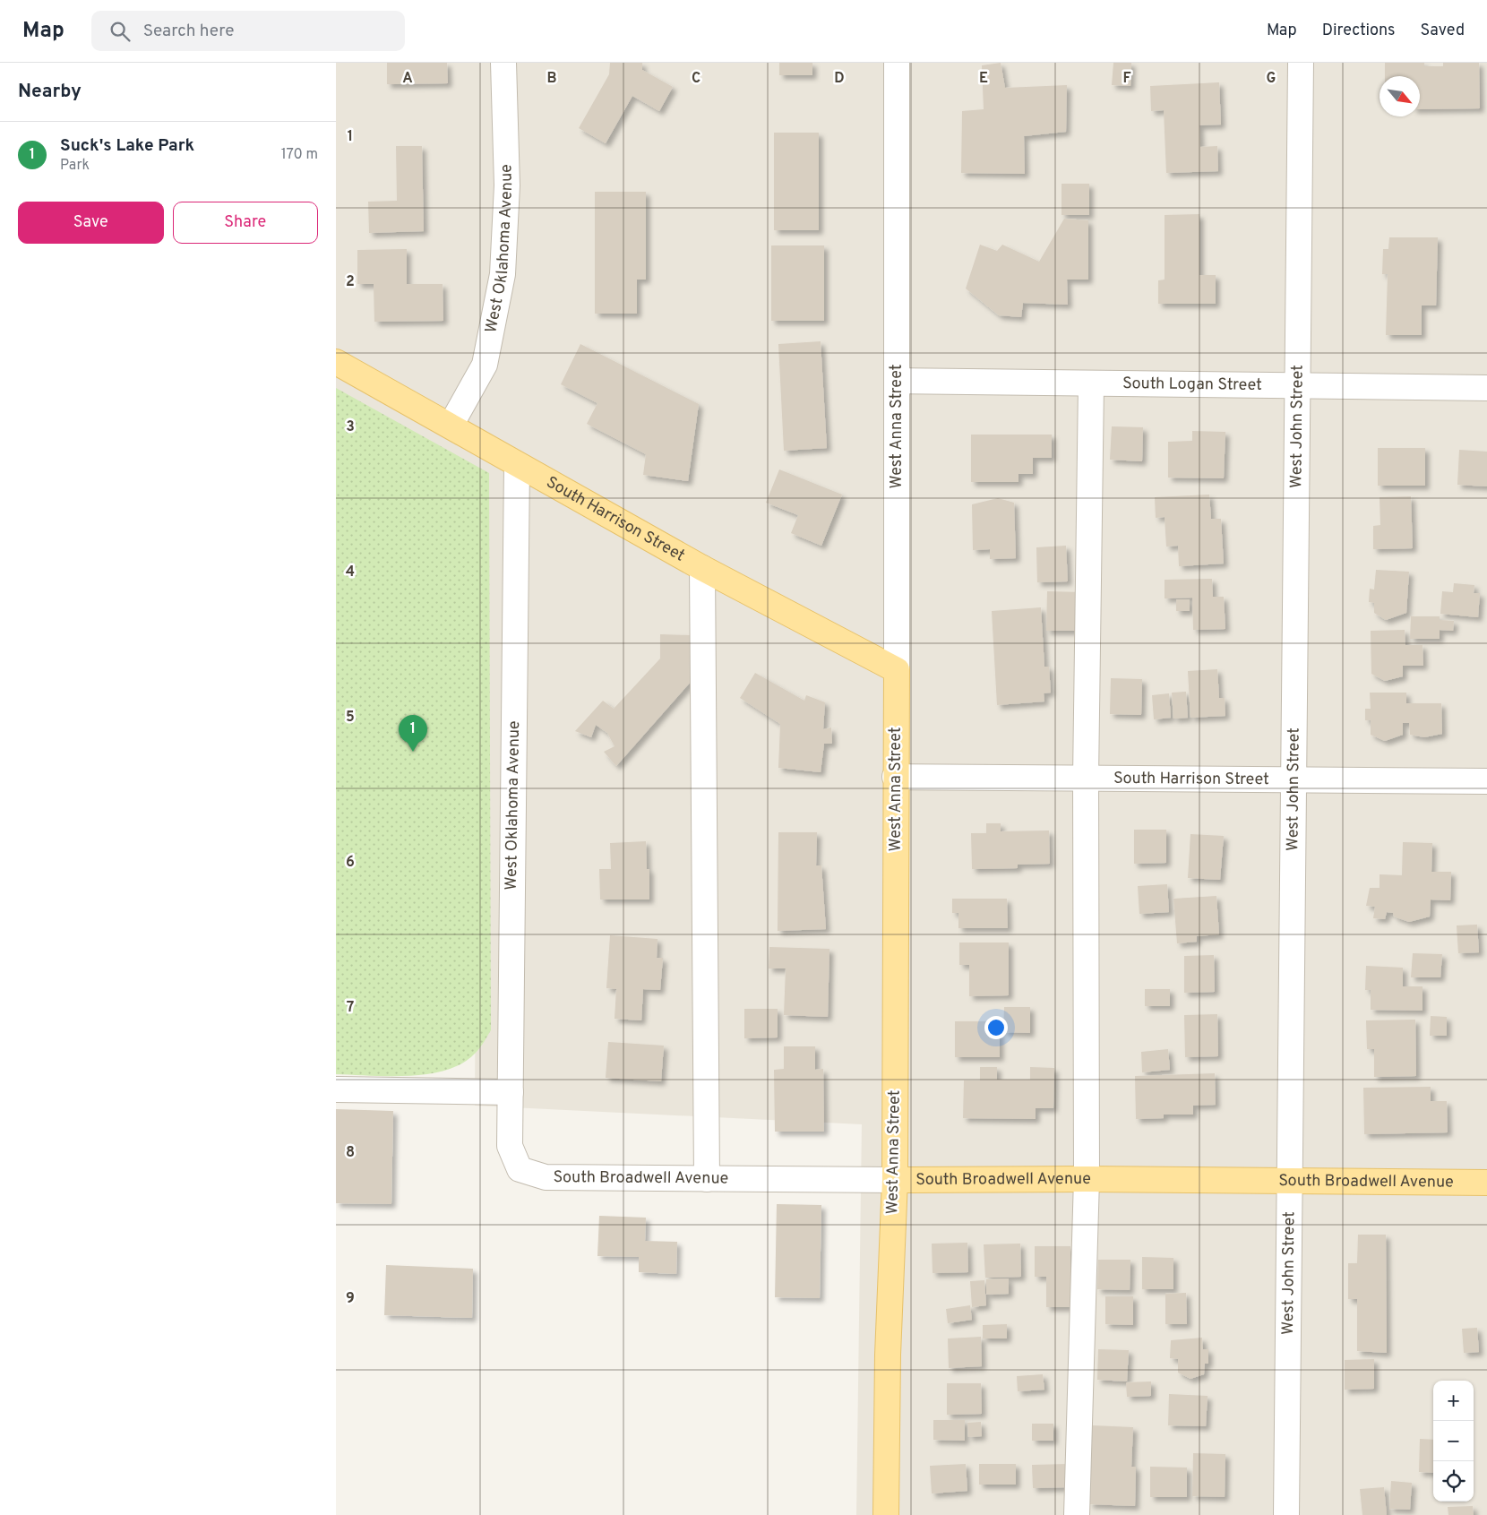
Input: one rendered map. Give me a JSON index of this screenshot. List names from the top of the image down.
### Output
{
  "streets": {
    "main road": ["West Anna Street", "South Harrison Street", "South Broadwell Avenue"],
    "street": ["West Oklahoma Avenue", "South Logan Street", "West John Street"]
  },
  "crossings": [
    ["West Oklahoma Avenue", "South Harrison Street"],
    ["West Oklahoma Avenue", "South Broadwell Avenue"],
    ["South Logan Street", "West Anna Street"],
    ["South Logan Street", "West John Street"],
    ["West Anna Street", "South Harrison Street"],
    ["West Anna Street", "South Broadwell Avenue"],
    ["West John Street", "South Harrison Street"],
    ["West John Street", "South Broadwell Avenue"]
  ],
  "north": "bottom right",
  "page": {
    "header": "Map",
    "search": "Search here",
    "nav": ["Map", "Directions", "Saved"],
    "heading": "Nearby",
    "list": [
      {
        "mark": "1",
        "name": "Suck's Lake Park",
        "note": "Park",
        "value": "170 m"
      }
    ],
    "buttons": ["Save", "Share"],
    "pins": "1",
    "map_buttons": ["+", "−"]
  },
  "grid": {
    "columns": [
      "A",
      "B",
      "C",
      "D",
      "E",
      "F",
      "G"
    ],
    "rows": [
      "1",
      "2",
      "3",
      "4",
      "5",
      "6",
      "7",
      "8",
      "9"
    ]
  }
}
